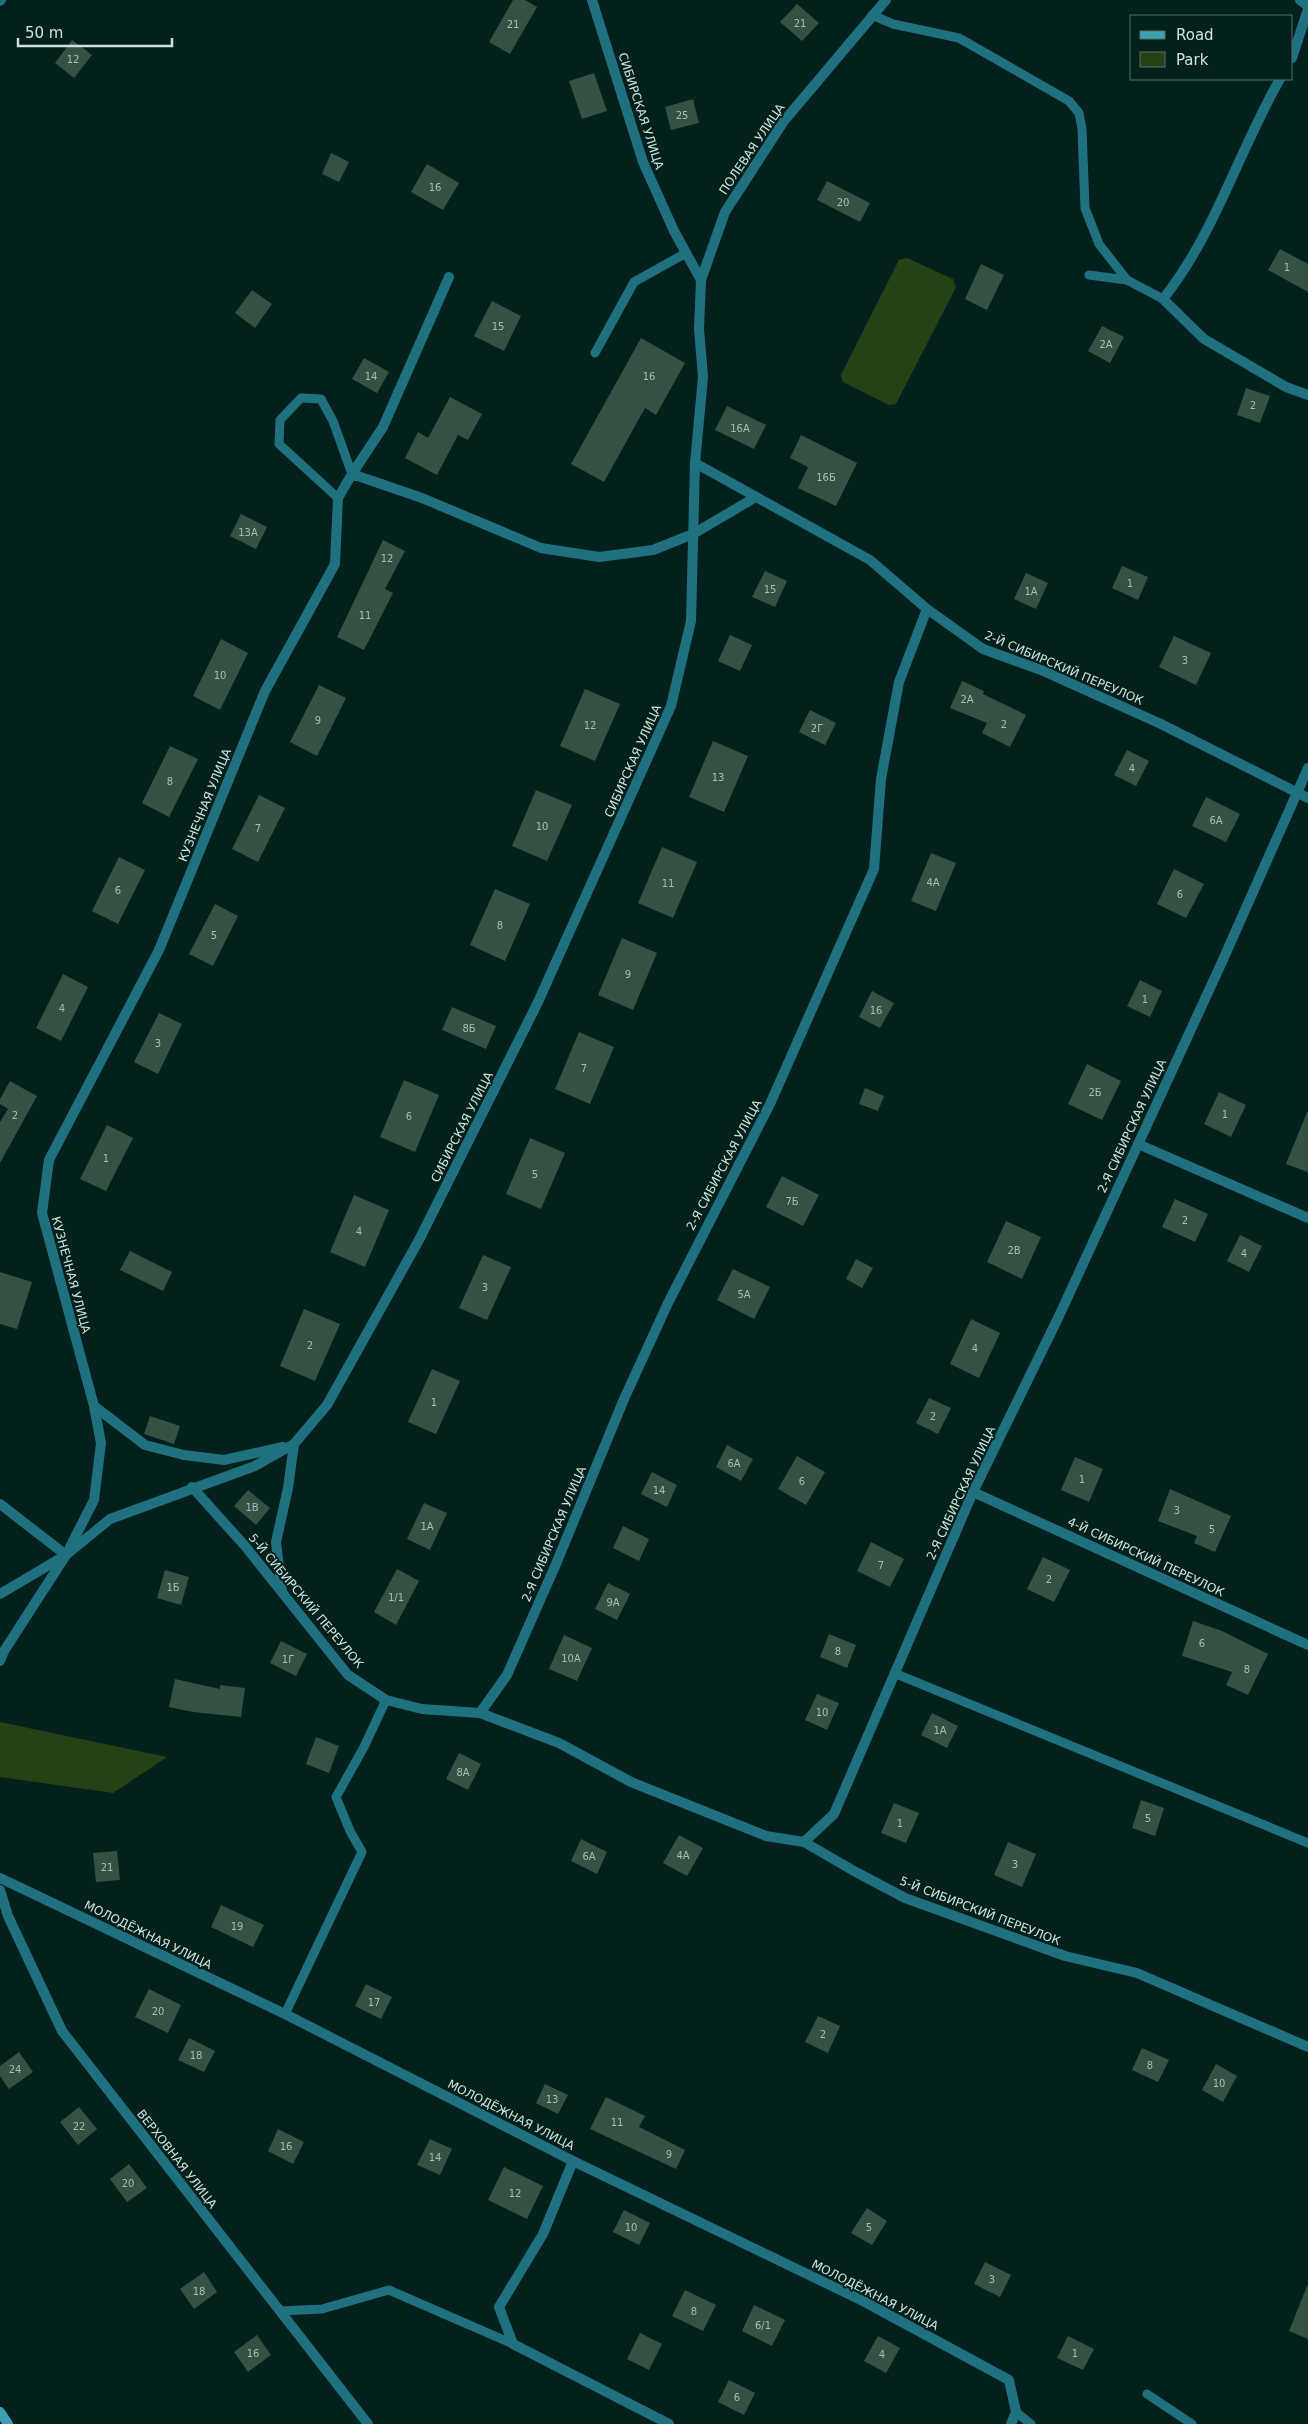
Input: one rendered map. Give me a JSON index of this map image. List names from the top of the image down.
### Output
{
  "streets": {
    "street": [
      "СИБИРСКАЯ УЛИЦА",
      "ПОЛЕВАЯ УЛИЦА",
      "2-Й СИБИРСКИЙ ПЕРЕУЛОК",
      "КУЗНЕЧНАЯ УЛИЦА",
      "2-Я СИБИРСКАЯ УЛИЦА",
      "4-Й СИБИРСКИЙ ПЕРЕУЛОК",
      "5-Й СИБИРСКИЙ ПЕРЕУЛОК",
      "МОЛОДЁЖНАЯ УЛИЦА",
      "ВЕРХОВНАЯ УЛИЦА"
    ]
  },
  "crossings": [
    ["СИБИРСКАЯ УЛИЦА", "ПОЛЕВАЯ УЛИЦА"],
    ["СИБИРСКАЯ УЛИЦА", "2-Й СИБИРСКИЙ ПЕРЕУЛОК"],
    ["2-Й СИБИРСКИЙ ПЕРЕУЛОК", "2-Я СИБИРСКАЯ УЛИЦА"],
    ["2-Я СИБИРСКАЯ УЛИЦА", "4-Й СИБИРСКИЙ ПЕРЕУЛОК"],
    ["2-Я СИБИРСКАЯ УЛИЦА", "5-Й СИБИРСКИЙ ПЕРЕУЛОК"]
  ],
  "house_numbers": [
    "21",
    "21",
    "12",
    "25",
    "16",
    "20",
    "1",
    "15",
    "2А",
    "14",
    "16",
    "2",
    "16А",
    "16Б",
    "13А",
    "12",
    "1",
    "15",
    "1А",
    "11",
    "3",
    "10",
    "2А",
    "9",
    "2",
    "12",
    "2Г",
    "4",
    "13",
    "8",
    "6А",
    "10",
    "7",
    "4А",
    "11",
    "6",
    "6",
    "8",
    "5",
    "9",
    "1",
    "4",
    "16",
    "8Б",
    "3",
    "7",
    "2Б",
    "1",
    "2",
    "6",
    "1",
    "5",
    "7Б",
    "2",
    "4",
    "2В",
    "4",
    "3",
    "5А",
    "2",
    "4",
    "1",
    "2",
    "6А",
    "1",
    "6",
    "14",
    "1В",
    "3",
    "1А",
    "5",
    "7",
    "2",
    "1Б",
    "1/1",
    "9А",
    "6",
    "8",
    "10А",
    "1Г",
    "8",
    "10",
    "1А",
    "8А",
    "5",
    "1",
    "4А",
    "6А",
    "3",
    "21",
    "19",
    "17",
    "20",
    "2",
    "18",
    "8",
    "24",
    "10",
    "13",
    "11",
    "22",
    "16",
    "9",
    "14",
    "20",
    "12",
    "10",
    "5",
    "3",
    "18",
    "8",
    "6/1",
    "16",
    "1",
    "4",
    "6"
  ],
  "legend": ["Road", "Park"],
  "scale_bar": "50 m"
}
